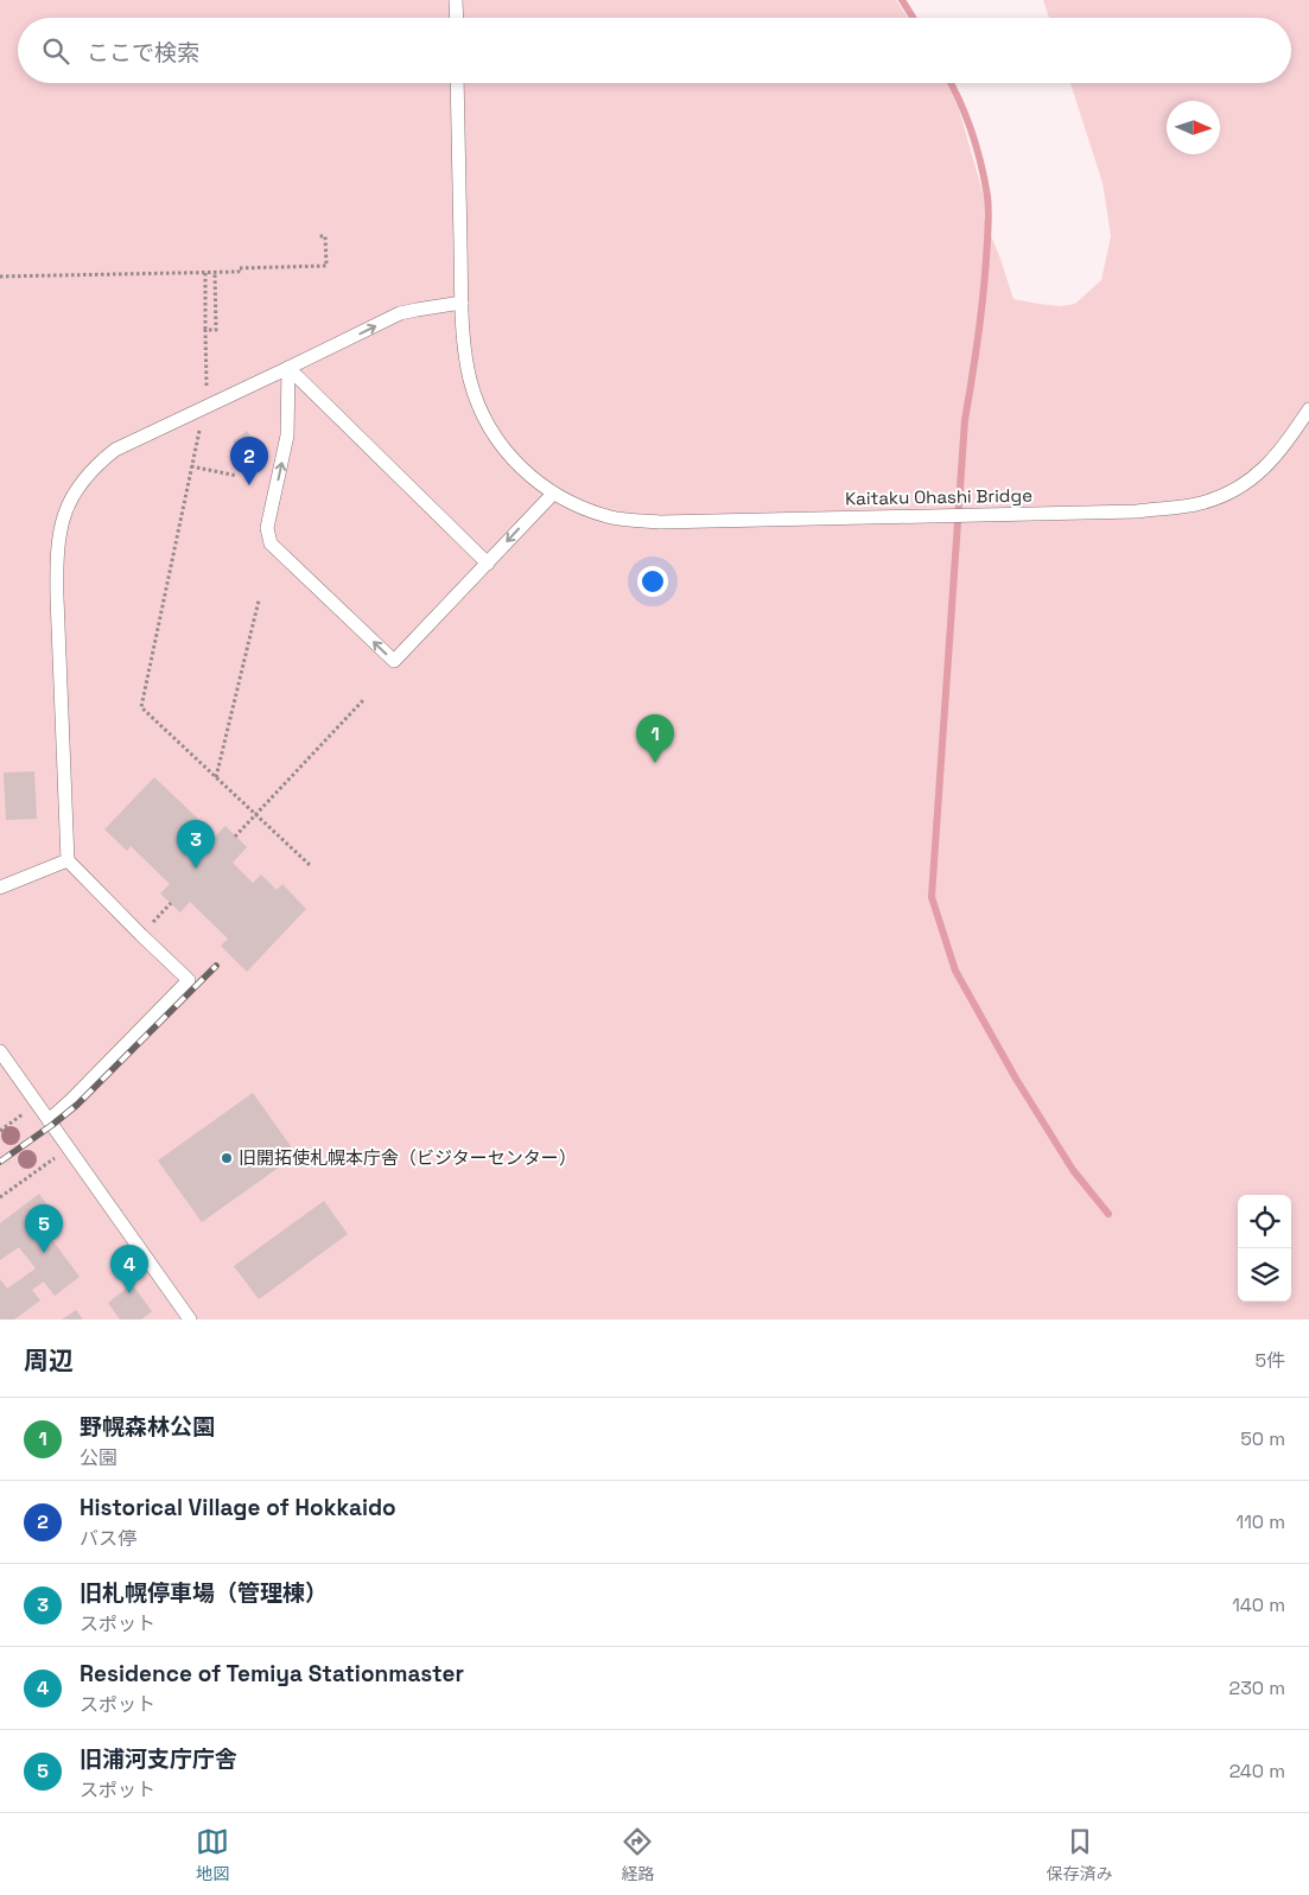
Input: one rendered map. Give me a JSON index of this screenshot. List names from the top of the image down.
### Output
{
  "streets": {
    "lane": ["Kaitaku Ohashi Bridge"]
  },
  "places": ["旧開拓使札幌本庁舎（ビジターセンター）"],
  "north": "right",
  "page": {
    "search": "ここで検索",
    "pins": [
      "2",
      "1",
      "3",
      "5",
      "4"
    ],
    "heading": ["周辺", "5件"],
    "list": [
      {
        "mark": "1",
        "name": "野幌森林公園",
        "note": "公園",
        "value": "50 m"
      },
      {
        "mark": "2",
        "name": "Historical Village of Hokkaido",
        "note": "バス停",
        "value": "110 m"
      },
      {
        "mark": "3",
        "name": "旧札幌停車場（管理棟）",
        "note": "スポット",
        "value": "140 m"
      },
      {
        "mark": "4",
        "name": "Residence of Temiya Stationmaster",
        "note": "スポット",
        "value": "230 m"
      },
      {
        "mark": "5",
        "name": "旧浦河支庁庁舎",
        "note": "スポット",
        "value": "240 m"
      }
    ],
    "nav": ["地図", "経路", "保存済み"]
  }
}
